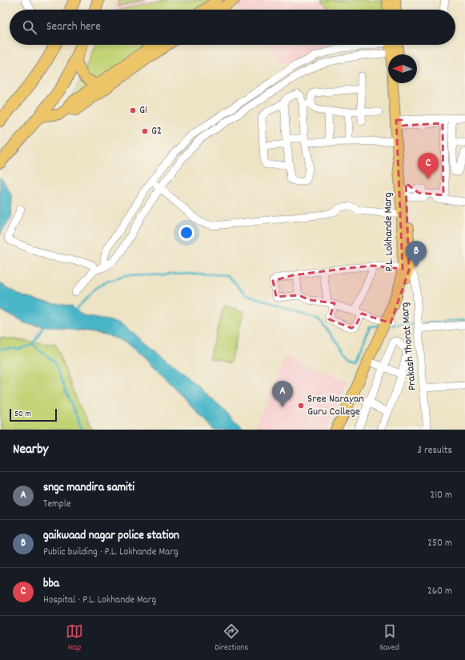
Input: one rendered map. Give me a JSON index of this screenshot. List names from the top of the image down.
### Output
{
  "streets": {
    "main road": ["P.L. Lokhande Marg"],
    "street": ["Prakash Thorat Marg"]
  },
  "crossings": [
    ["P.L. Lokhande Marg", "Prakash Thorat Marg"]
  ],
  "places": ["G1", "G2", "Sree Narayan Guru College"],
  "scale_bar": "50 m",
  "north": "left",
  "page": {
    "search": "Search here",
    "pins": ["C", "B", "A"],
    "scale": "50 m",
    "heading": ["Nearby", "3 results"],
    "list": [
      {
        "mark": "A",
        "name": "sngc mandira samiti",
        "note": "Temple",
        "value": "210 m"
      },
      {
        "mark": "B",
        "name": "gaikwaad nagar police station",
        "note": "Public building · P.L. Lokhande Marg",
        "value": "250 m"
      },
      {
        "mark": "C",
        "name": "bba",
        "note": "Hospital · P.L. Lokhande Marg",
        "value": "260 m"
      }
    ],
    "nav": ["Map", "Directions", "Saved"]
  }
}
